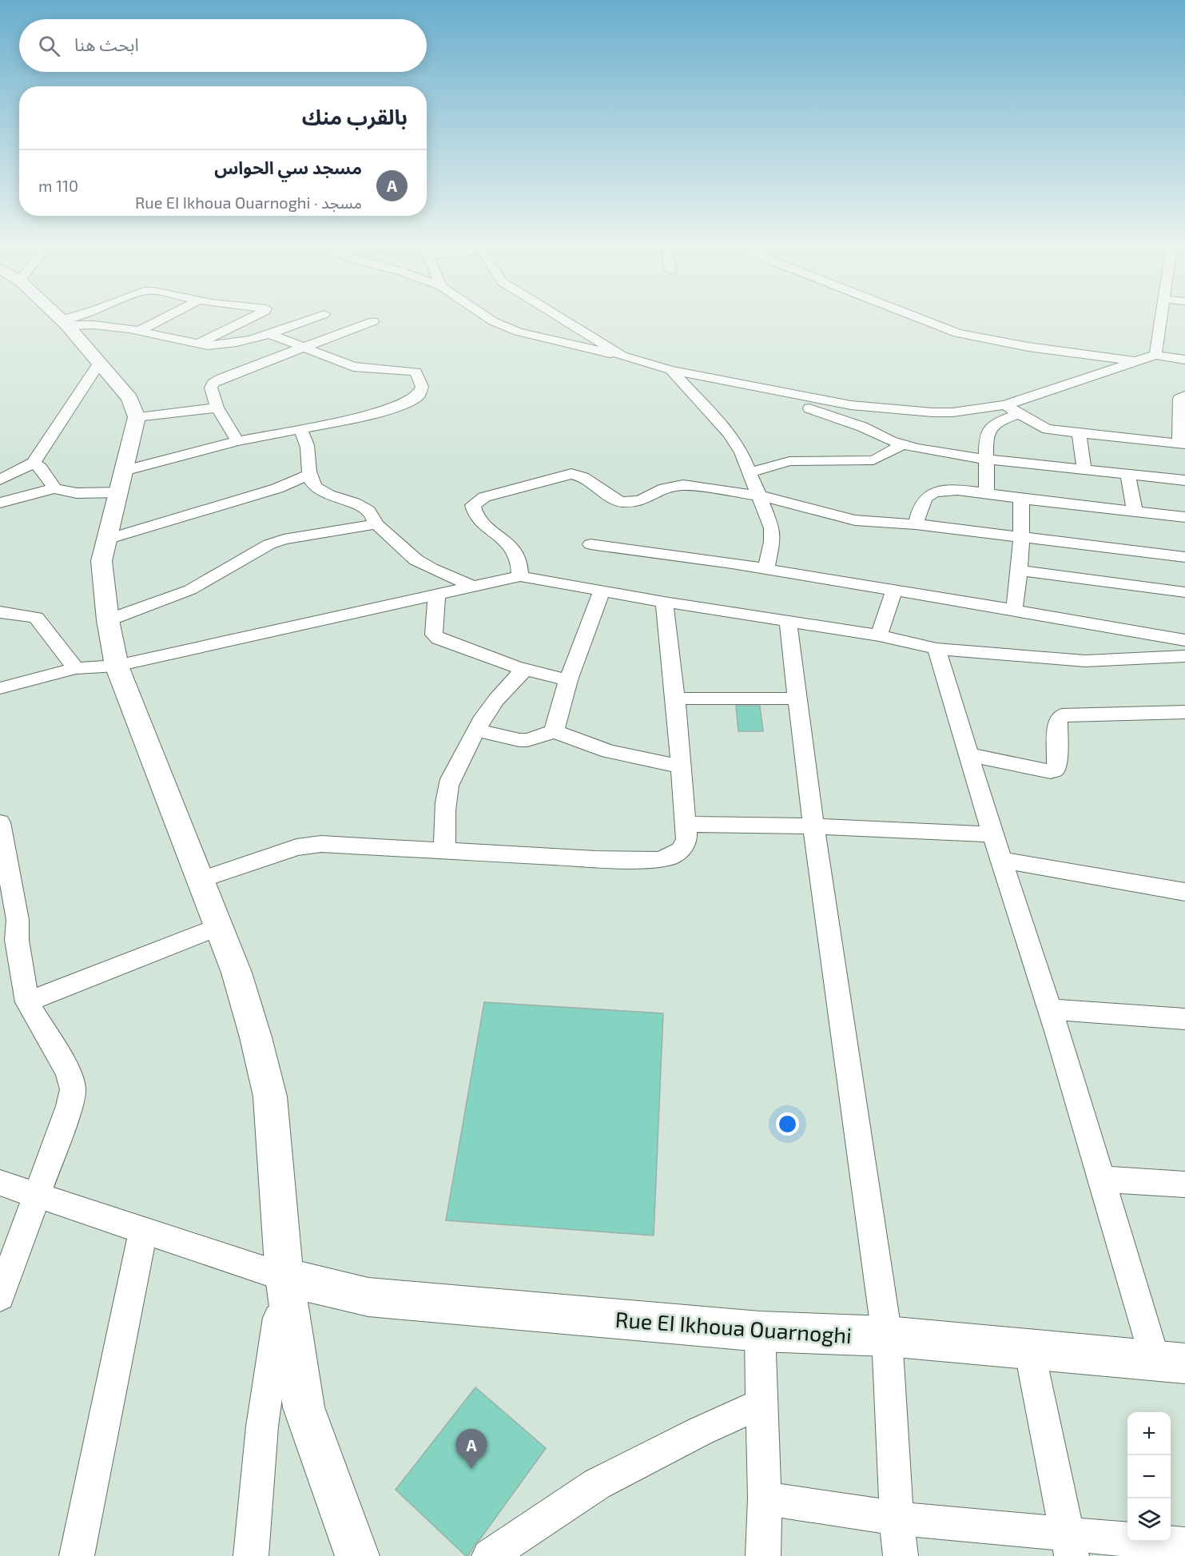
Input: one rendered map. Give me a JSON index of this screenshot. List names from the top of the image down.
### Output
{
  "streets": {
    "street": ["Rue EI Ikhoua Ouarnoghi"]
  },
  "page": {
    "search": "ابحث هنا",
    "heading": "بالقرب منك",
    "list": [
      {
        "mark": "A",
        "name": "مسجد سي الحواس",
        "note": "مسجد · Rue EI Ikhoua Ouarnoghi",
        "value": "110 m"
      }
    ],
    "map_buttons": ["+", "−"],
    "pins": "A"
  }
}
